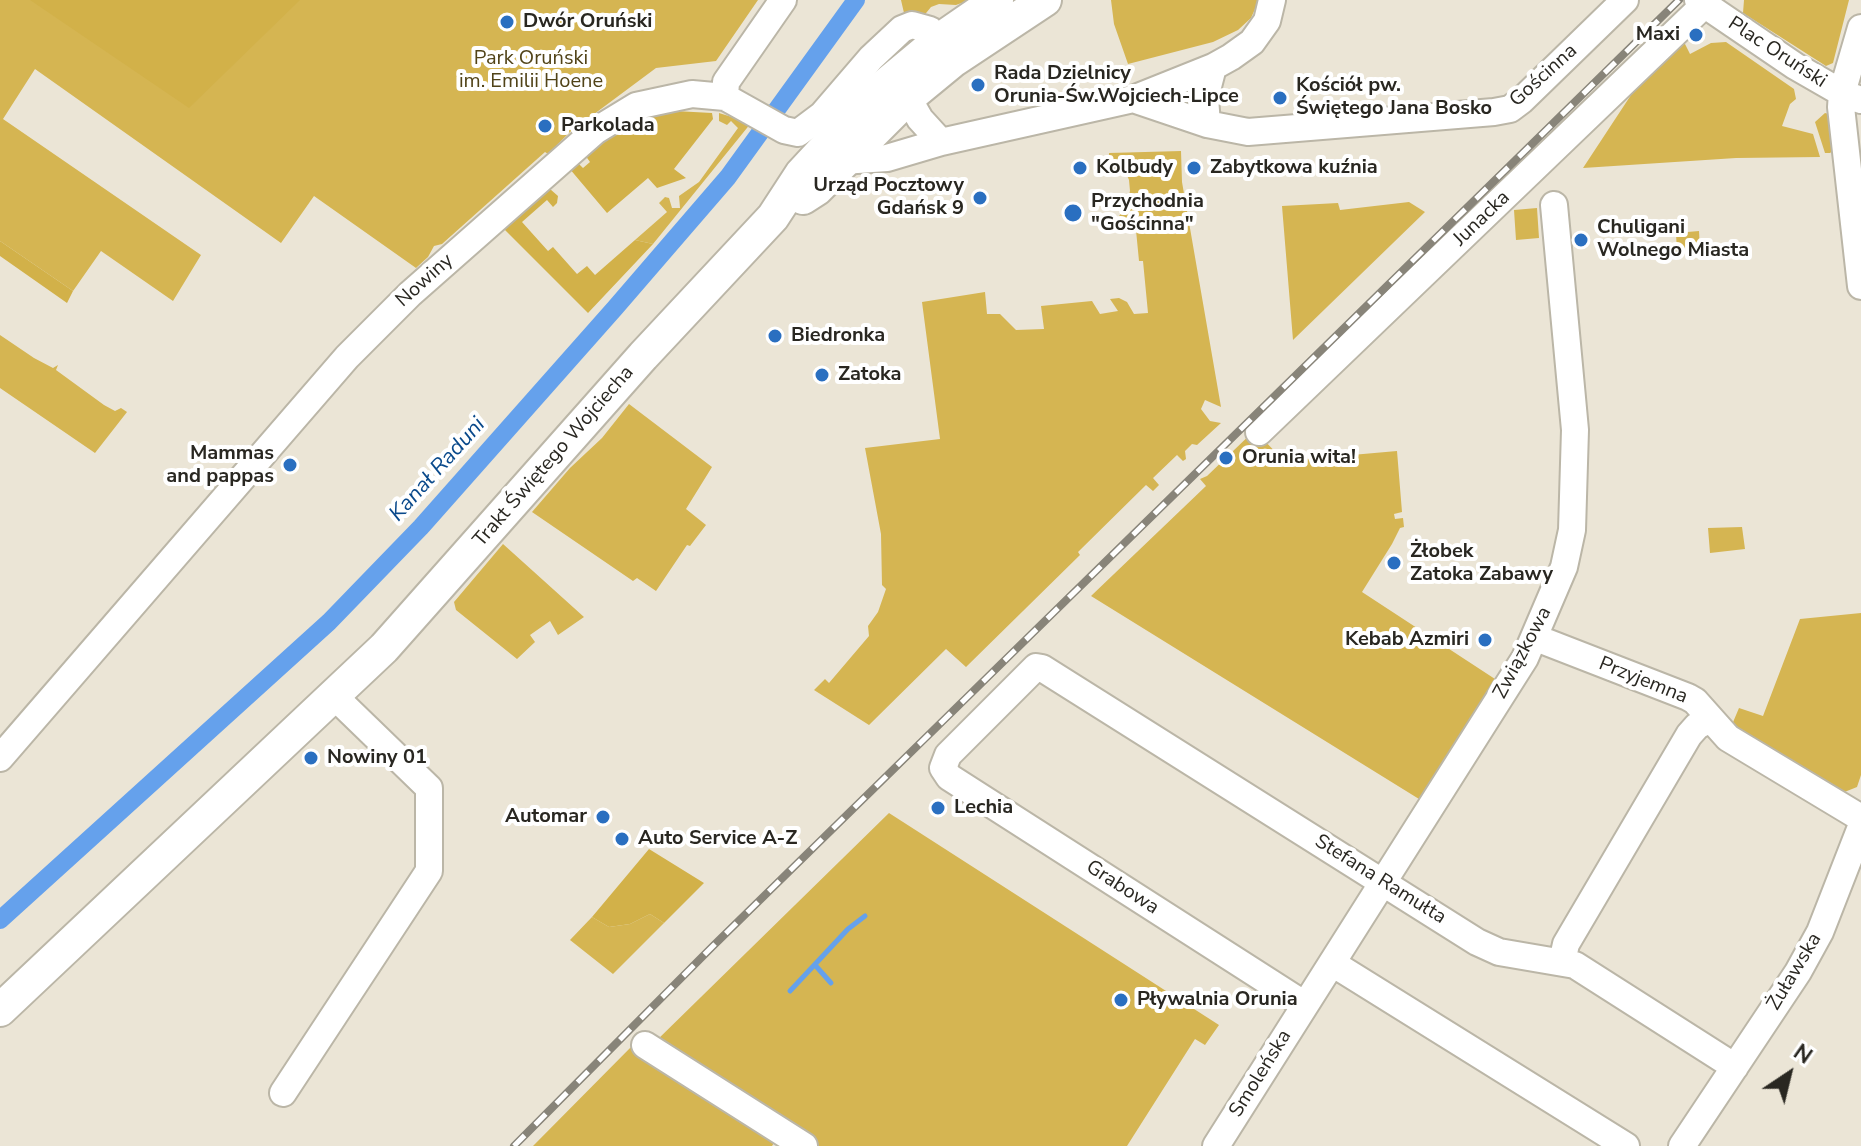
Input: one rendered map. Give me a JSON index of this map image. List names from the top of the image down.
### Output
{
  "streets": {
    "main road": ["Trakt Świętego Wojciecha"],
    "street": [
      "Plac Oruński",
      "Gościnna",
      "Junacka",
      "Nowiny",
      "Związkowa",
      "Przyjemna",
      "Stefana Ramułta",
      "Grabowa",
      "Żuławska",
      "Smoleńska"
    ]
  },
  "crossings": [
    ["Plac Oruński", "Junacka"],
    ["Nowiny", "Trakt Świętego Wojciecha"],
    ["Związkowa", "Przyjemna"],
    ["Związkowa", "Stefana Ramułta"],
    ["Związkowa", "Smoleńska"],
    ["Stefana Ramułta", "Grabowa"],
    ["Stefana Ramułta", "Żuławska"],
    ["Stefana Ramułta", "Smoleńska"],
    ["Grabowa", "Smoleńska"]
  ],
  "water": ["Kanał Raduni"],
  "parks": ["Park Oruński im. Emilii Hoene"],
  "places": [
    "Dwór Oruński",
    "Maxi",
    "Rada Dzielnicy Orunia-Św.Wojciech-Lipce",
    "Kościół pw. Świętego Jana Bosko",
    "Parkolada",
    "Kolbudy",
    "Zabytkowa kuźnia",
    "Urząd Pocztowy Gdańsk 9",
    "Przychodnia \"Gościnna\"",
    "Chuligani Wolnego Miasta",
    "Biedronka",
    "Zatoka",
    "Orunia wita!",
    "Mammas and pappas",
    "Żłobek Zatoka Zabawy",
    "Kebab Azmiri",
    "Nowiny 01",
    "Lechia",
    "Automar",
    "Auto Service A-Z",
    "Pływalnia Orunia"
  ],
  "north": "top right"
}
